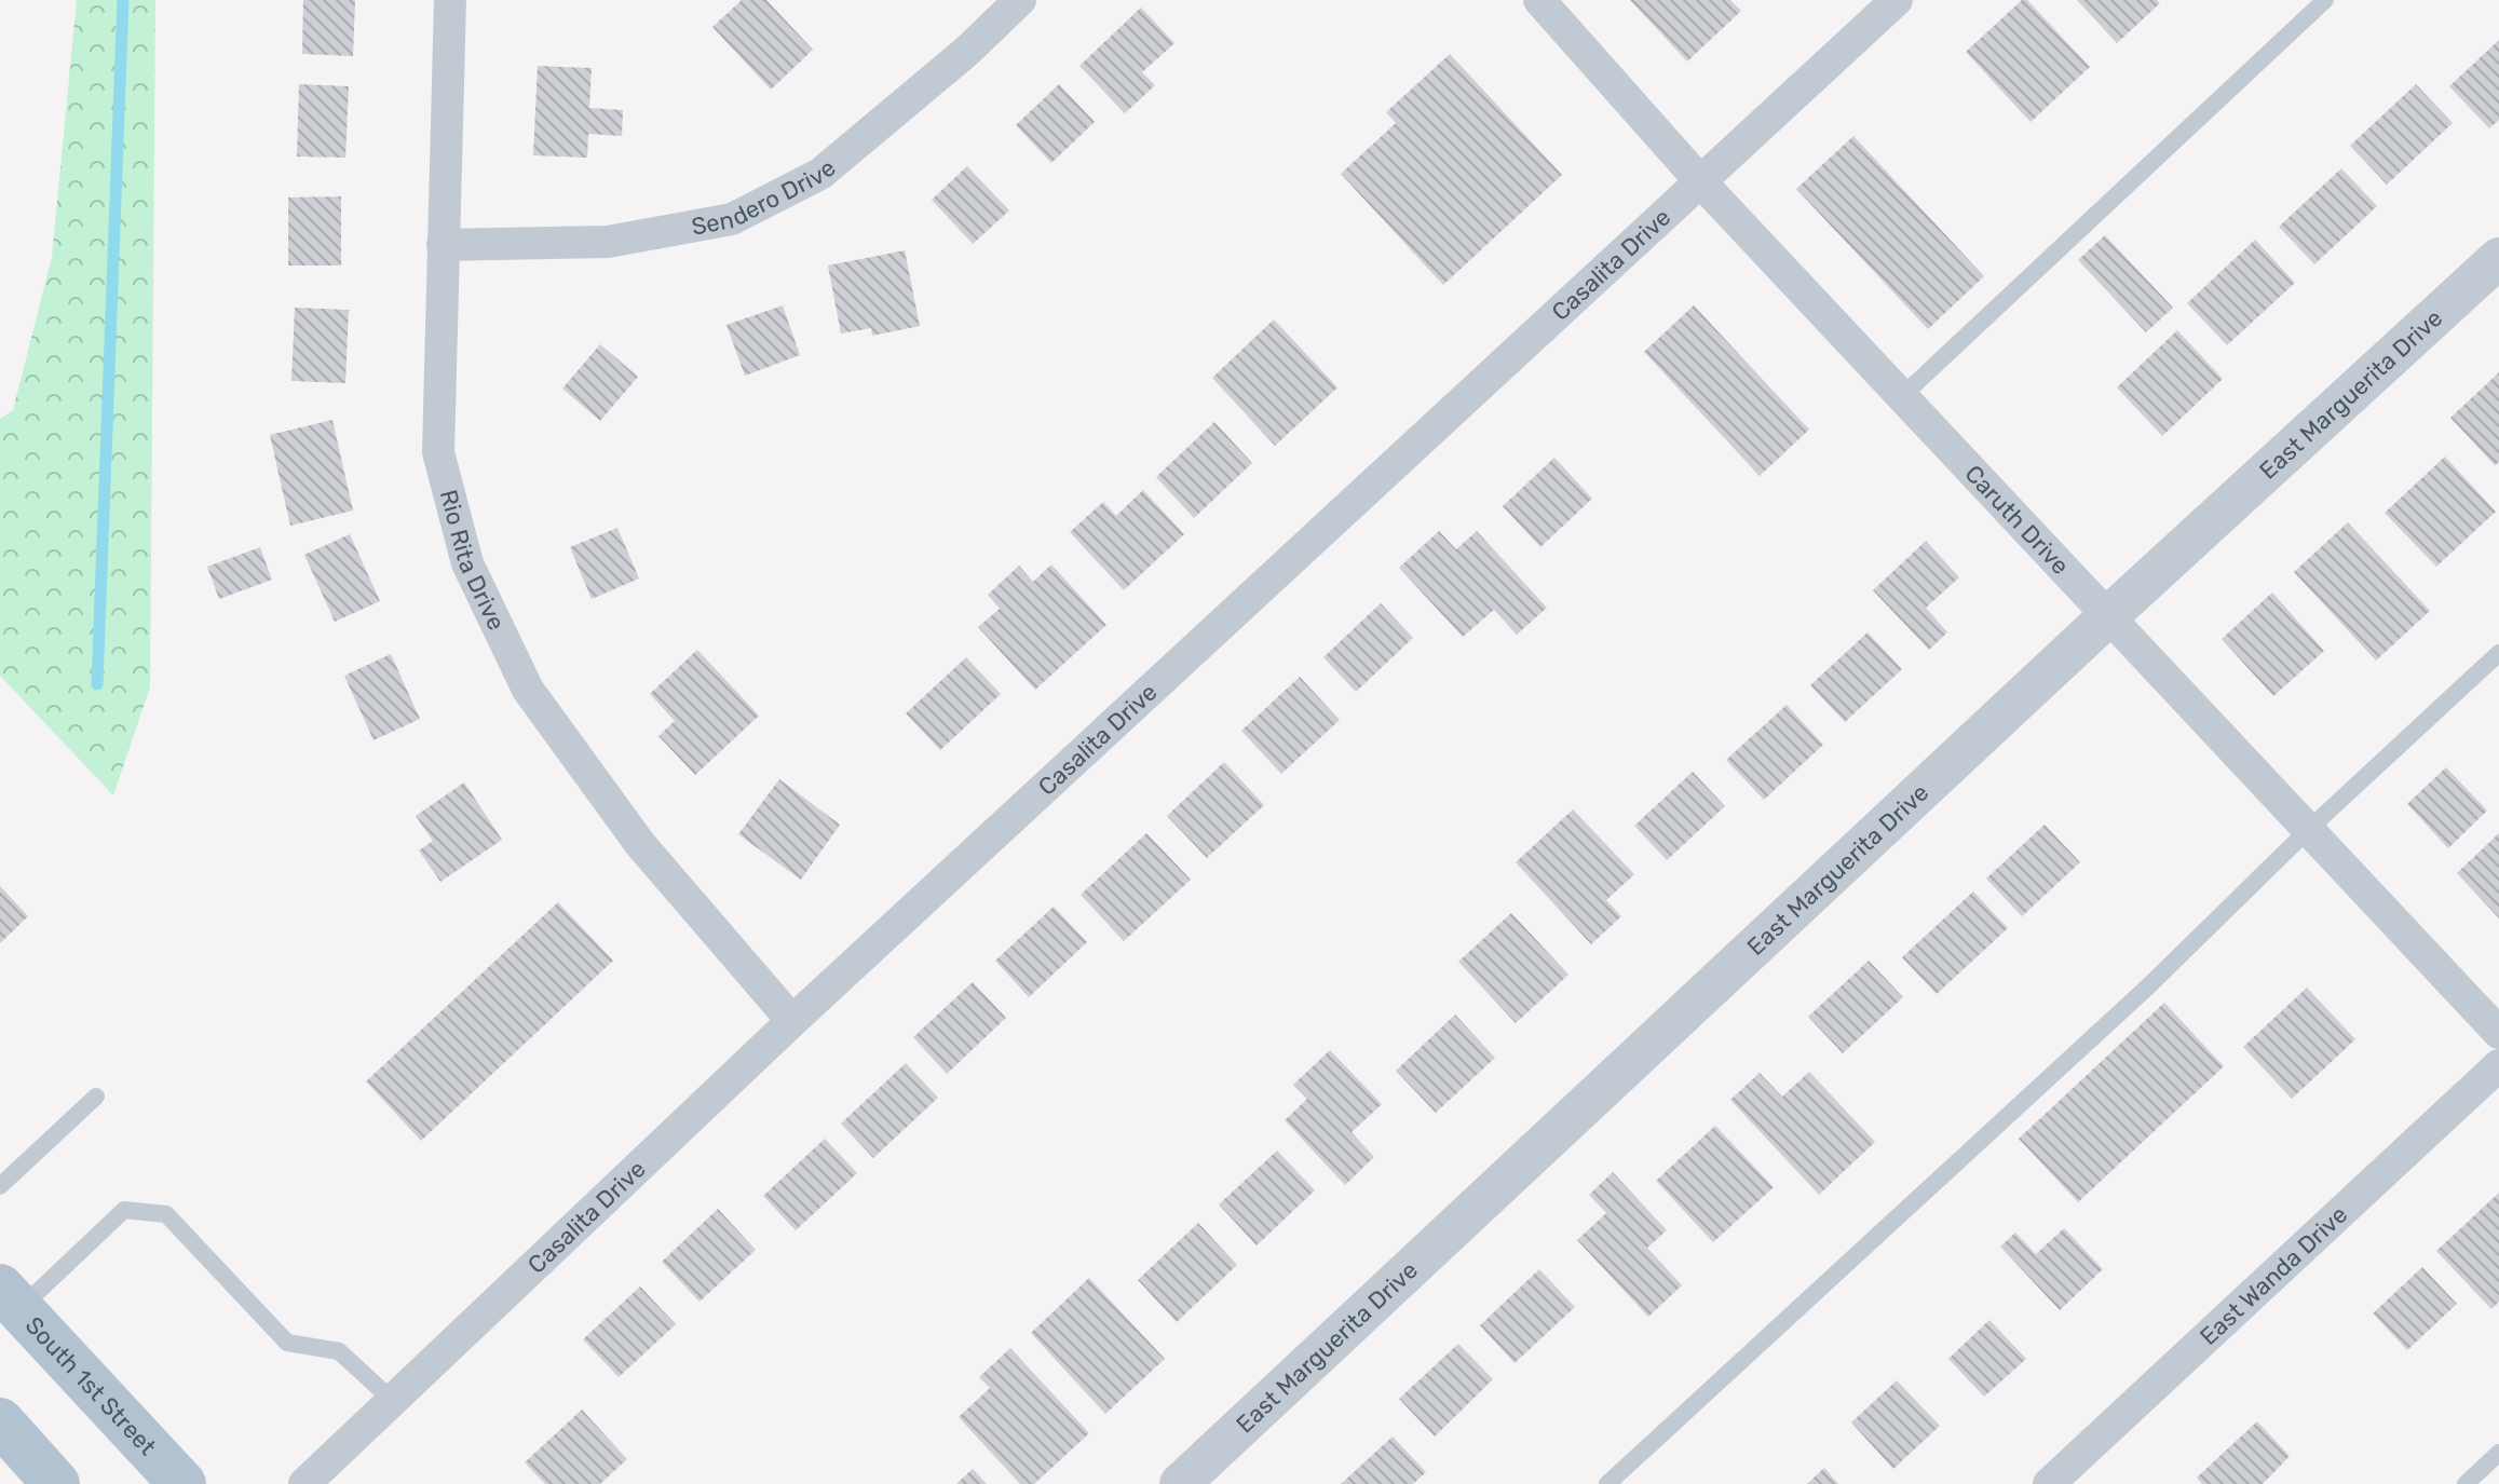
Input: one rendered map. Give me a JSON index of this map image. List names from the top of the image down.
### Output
{
  "streets": {
    "main road": ["South 1st Street"],
    "street": [
      "Sendero Drive",
      "Casalita Drive",
      "East Marguerita Drive",
      "Caruth Drive",
      "Rio Rita Drive",
      "East Wanda Drive"
    ]
  },
  "crossings": [
    ["Sendero Drive", "Rio Rita Drive"],
    ["Casalita Drive", "Caruth Drive"],
    ["Casalita Drive", "Rio Rita Drive"],
    ["East Marguerita Drive", "Caruth Drive"]
  ]
}
